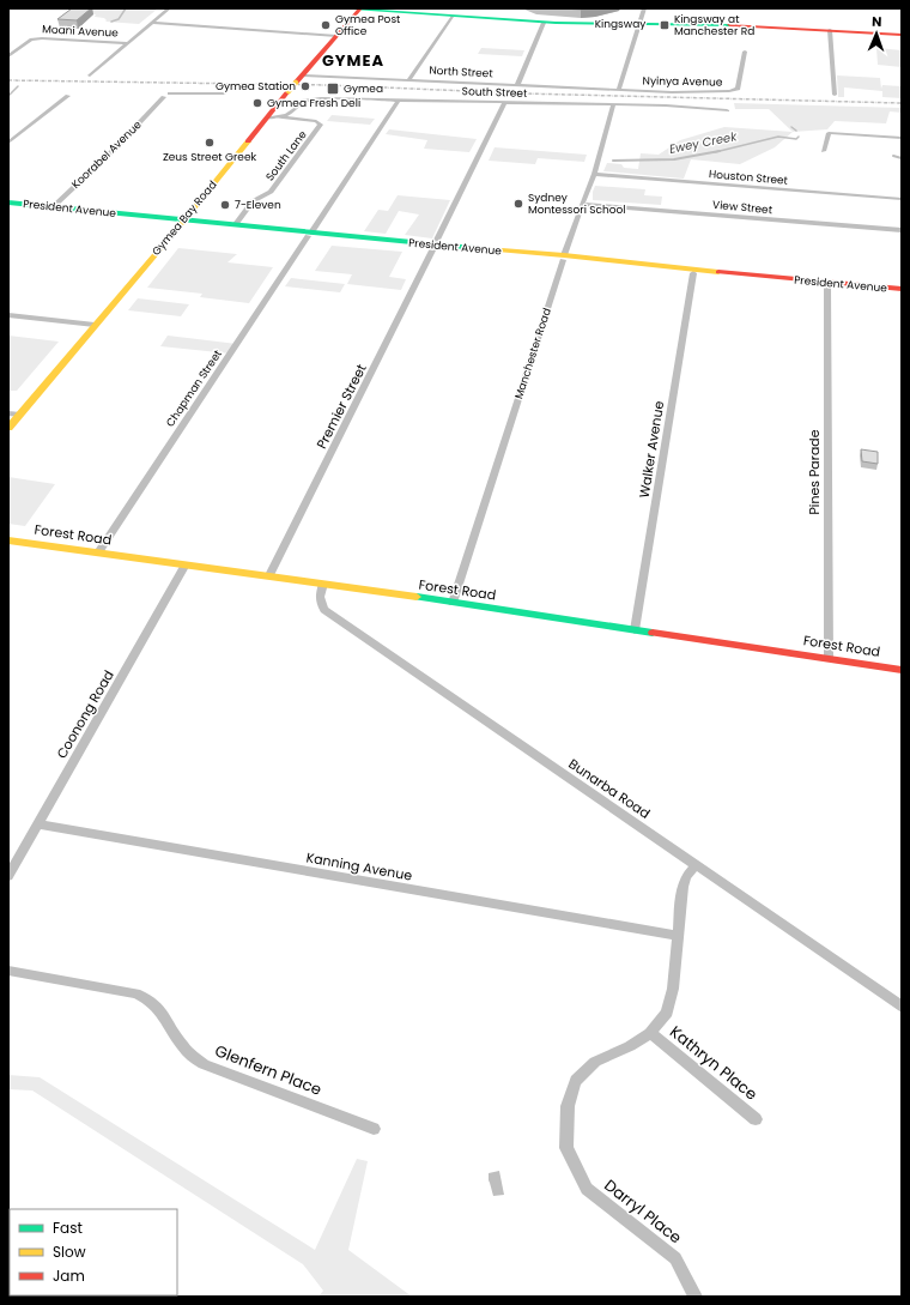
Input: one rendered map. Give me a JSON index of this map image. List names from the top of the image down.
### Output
{
  "streets": {
    "main road": [
      "Kingsway",
      "President Avenue",
      "Gymea Bay Road",
      "Forest Road"
    ],
    "street": [
      "Moani Avenue",
      "North Street",
      "Nyinya Avenue",
      "South Street",
      "Koorabel Avenue",
      "South Lane",
      "Houston Street",
      "View Street",
      "Manchester Road",
      "Chapman Street",
      "Premier Street",
      "Walker Avenue",
      "Pines Parade",
      "Coonong Road",
      "Bunarba Road",
      "Kanning Avenue",
      "Kathryn Place",
      "Glenfern Place",
      "Darryl Place"
    ]
  },
  "crossings": [
    ["Kingsway", "Gymea Bay Road"],
    ["North Street", "Nyinya Avenue"],
    ["North Street", "Gymea Bay Road"],
    ["South Street", "South Lane"],
    ["South Street", "Manchester Road"],
    ["South Street", "Chapman Street"],
    ["South Street", "Premier Street"],
    ["Koorabel Avenue", "President Avenue"],
    ["South Lane", "President Avenue"],
    ["Houston Street", "Manchester Road"],
    ["View Street", "Manchester Road"],
    ["President Avenue", "Gymea Bay Road"],
    ["President Avenue", "Manchester Road"],
    ["President Avenue", "Chapman Street"],
    ["President Avenue", "Premier Street"],
    ["President Avenue", "Walker Avenue"],
    ["President Avenue", "Pines Parade"],
    ["Manchester Road", "Forest Road"],
    ["Chapman Street", "Forest Road"],
    ["Premier Street", "Forest Road"],
    ["Walker Avenue", "Forest Road"],
    ["Pines Parade", "Forest Road"],
    ["Forest Road", "Coonong Road"],
    ["Forest Road", "Bunarba Road"],
    ["Coonong Road", "Kanning Avenue"],
    ["Bunarba Road", "Darryl Place"],
    ["Kanning Avenue", "Darryl Place"],
    ["Kathryn Place", "Darryl Place"]
  ],
  "districts": ["GYMEA"],
  "water": ["Ewey Creek"],
  "places": {
    "other": [
      "Gymea Post Office",
      "Gymea Station",
      "Gymea Fresh Deli",
      "Zeus Street Greek",
      "Sydney Montessori School",
      "7-Eleven"
    ],
    "transit": ["Kingsway at Manchester Rd", "Gymea"]
  },
  "legend": ["Fast", "Slow", "Jam"],
  "north": "top"
}
